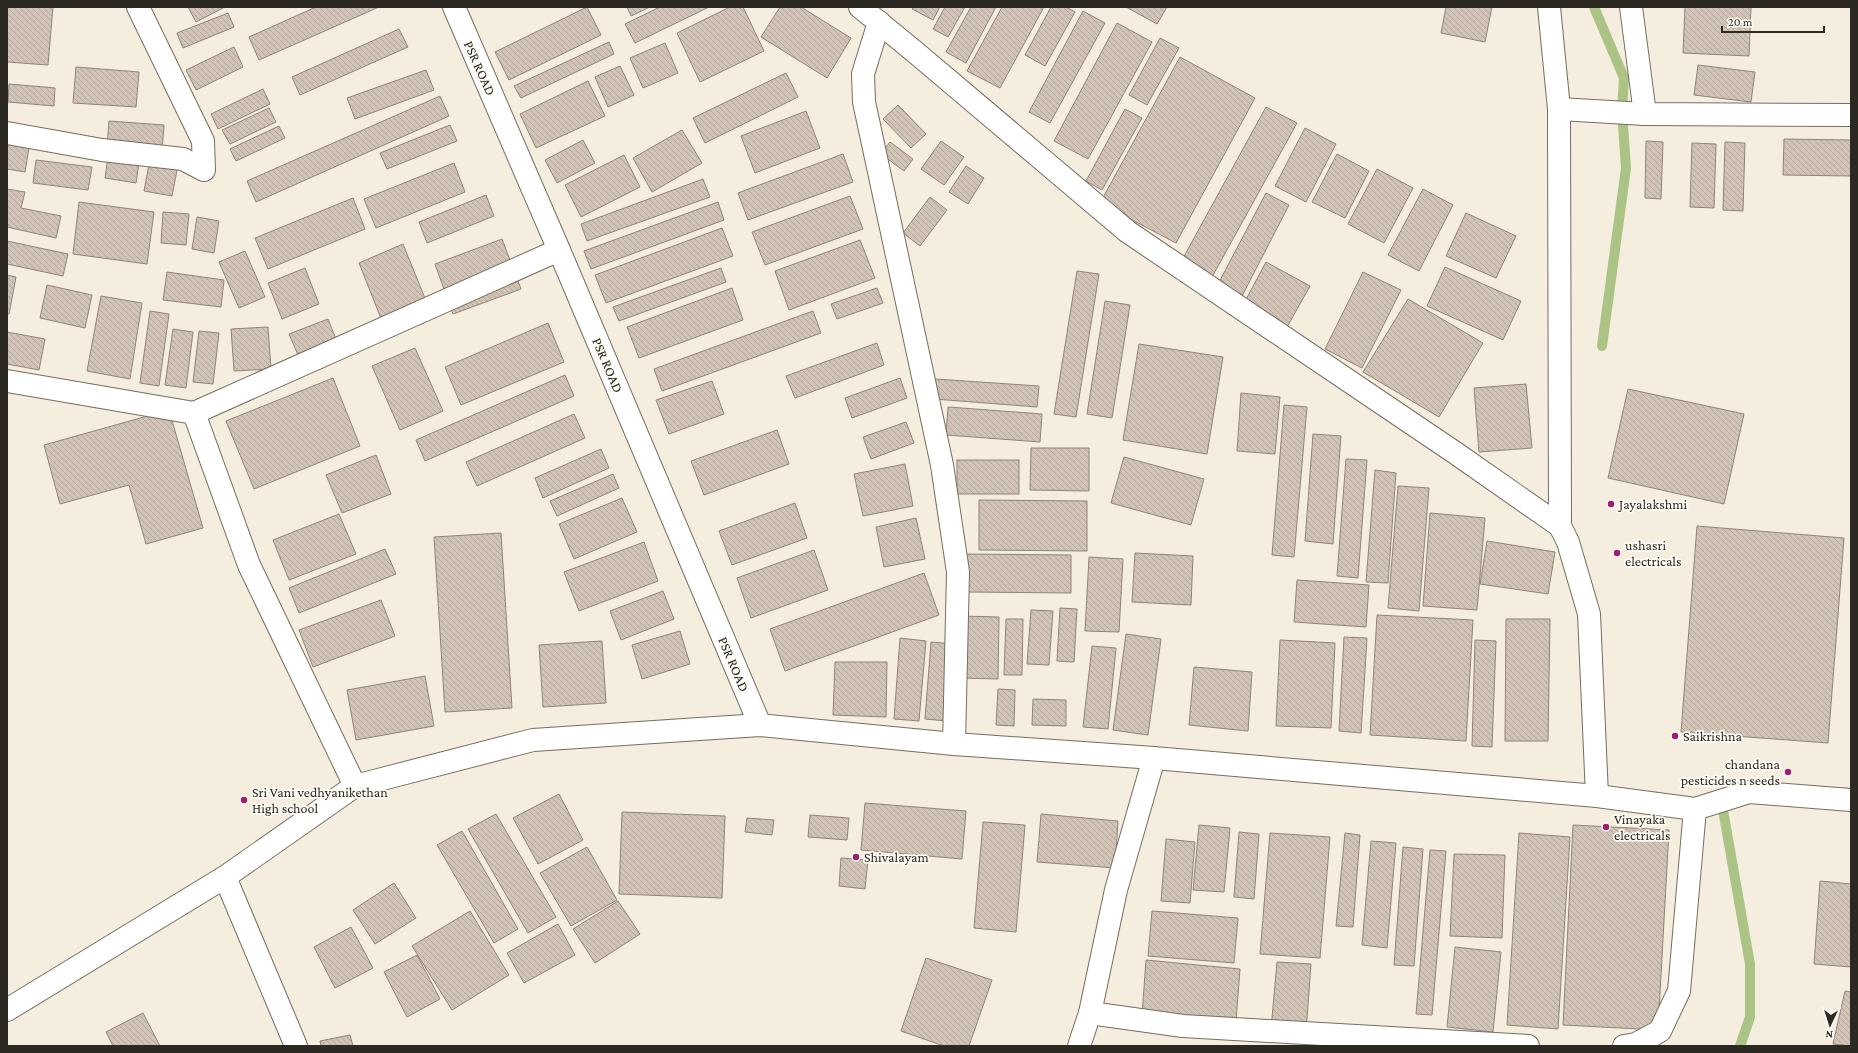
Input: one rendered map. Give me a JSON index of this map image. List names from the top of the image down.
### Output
{
  "streets": {
    "street": ["PSR ROAD"]
  },
  "places": [
    "Jayalakshmi",
    "ushasri electricals",
    "Saikrishna",
    "chandana pesticides n seeds",
    "Sri Vani vedhyanikethan High school",
    "Vinayaka electricals",
    "Shivalayam"
  ],
  "scale_bar": "20 m",
  "north": "bottom"
}
